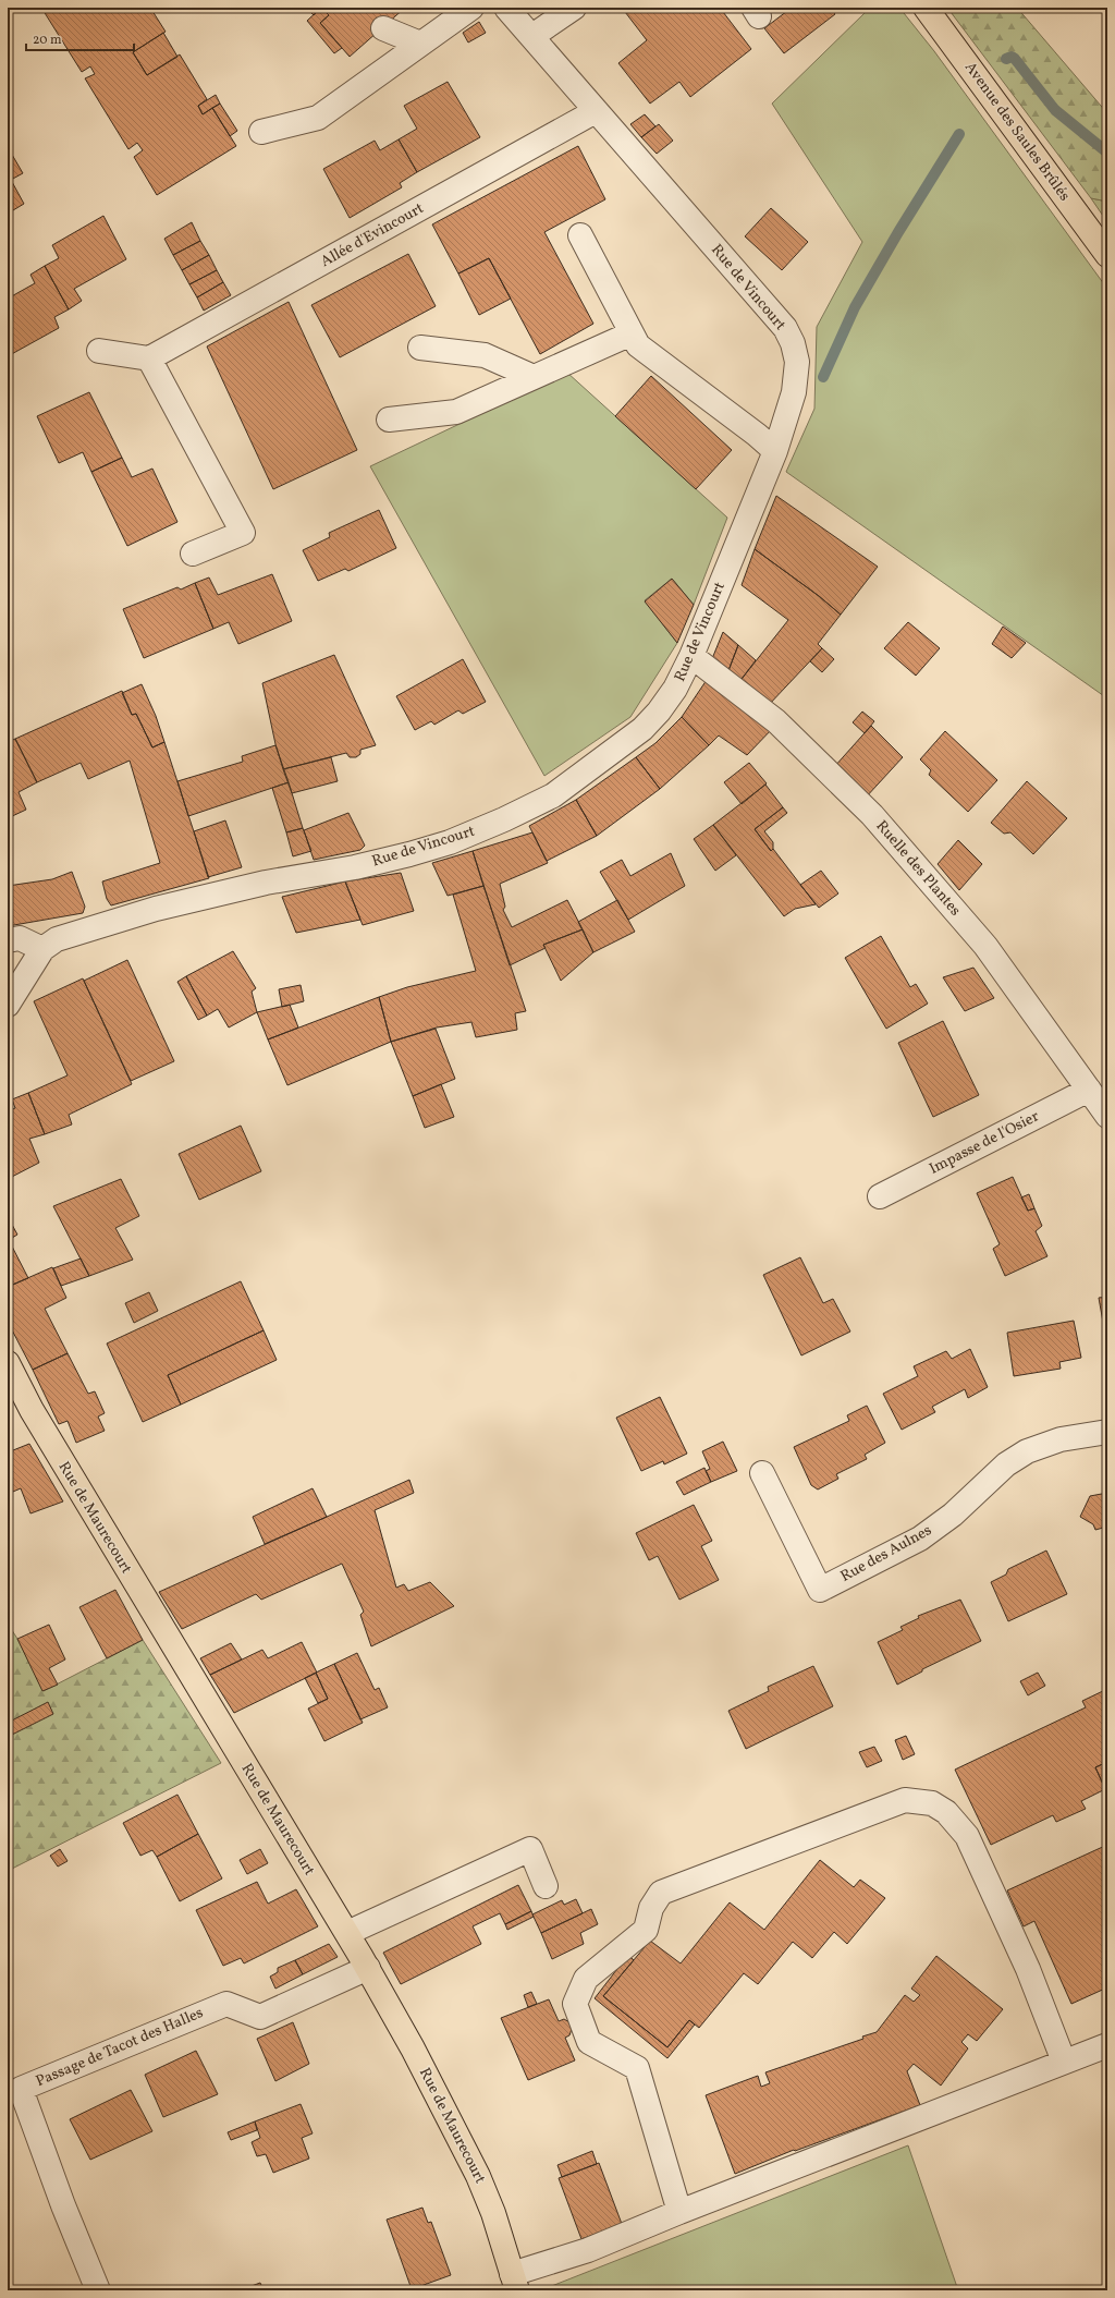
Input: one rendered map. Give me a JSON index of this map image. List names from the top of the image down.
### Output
{
  "streets": {
    "main road": ["Avenue des Saules Brûlés", "Rue de Maurecourt"],
    "street": [
      "Allée d'Evincourt",
      "Rue de Vincourt",
      "Ruelle des Plantes",
      "Impasse de l'Osier",
      "Rue des Aulnes",
      "Passage de Tacot des Halles"
    ]
  },
  "crossings": [
    ["Allée d'Evincourt", "Rue de Vincourt"],
    ["Rue de Vincourt", "Ruelle des Plantes"],
    ["Ruelle des Plantes", "Impasse de l'Osier"],
    ["Rue de Maurecourt", "Passage de Tacot des Halles"]
  ],
  "scale_bar": "20 m"
}
